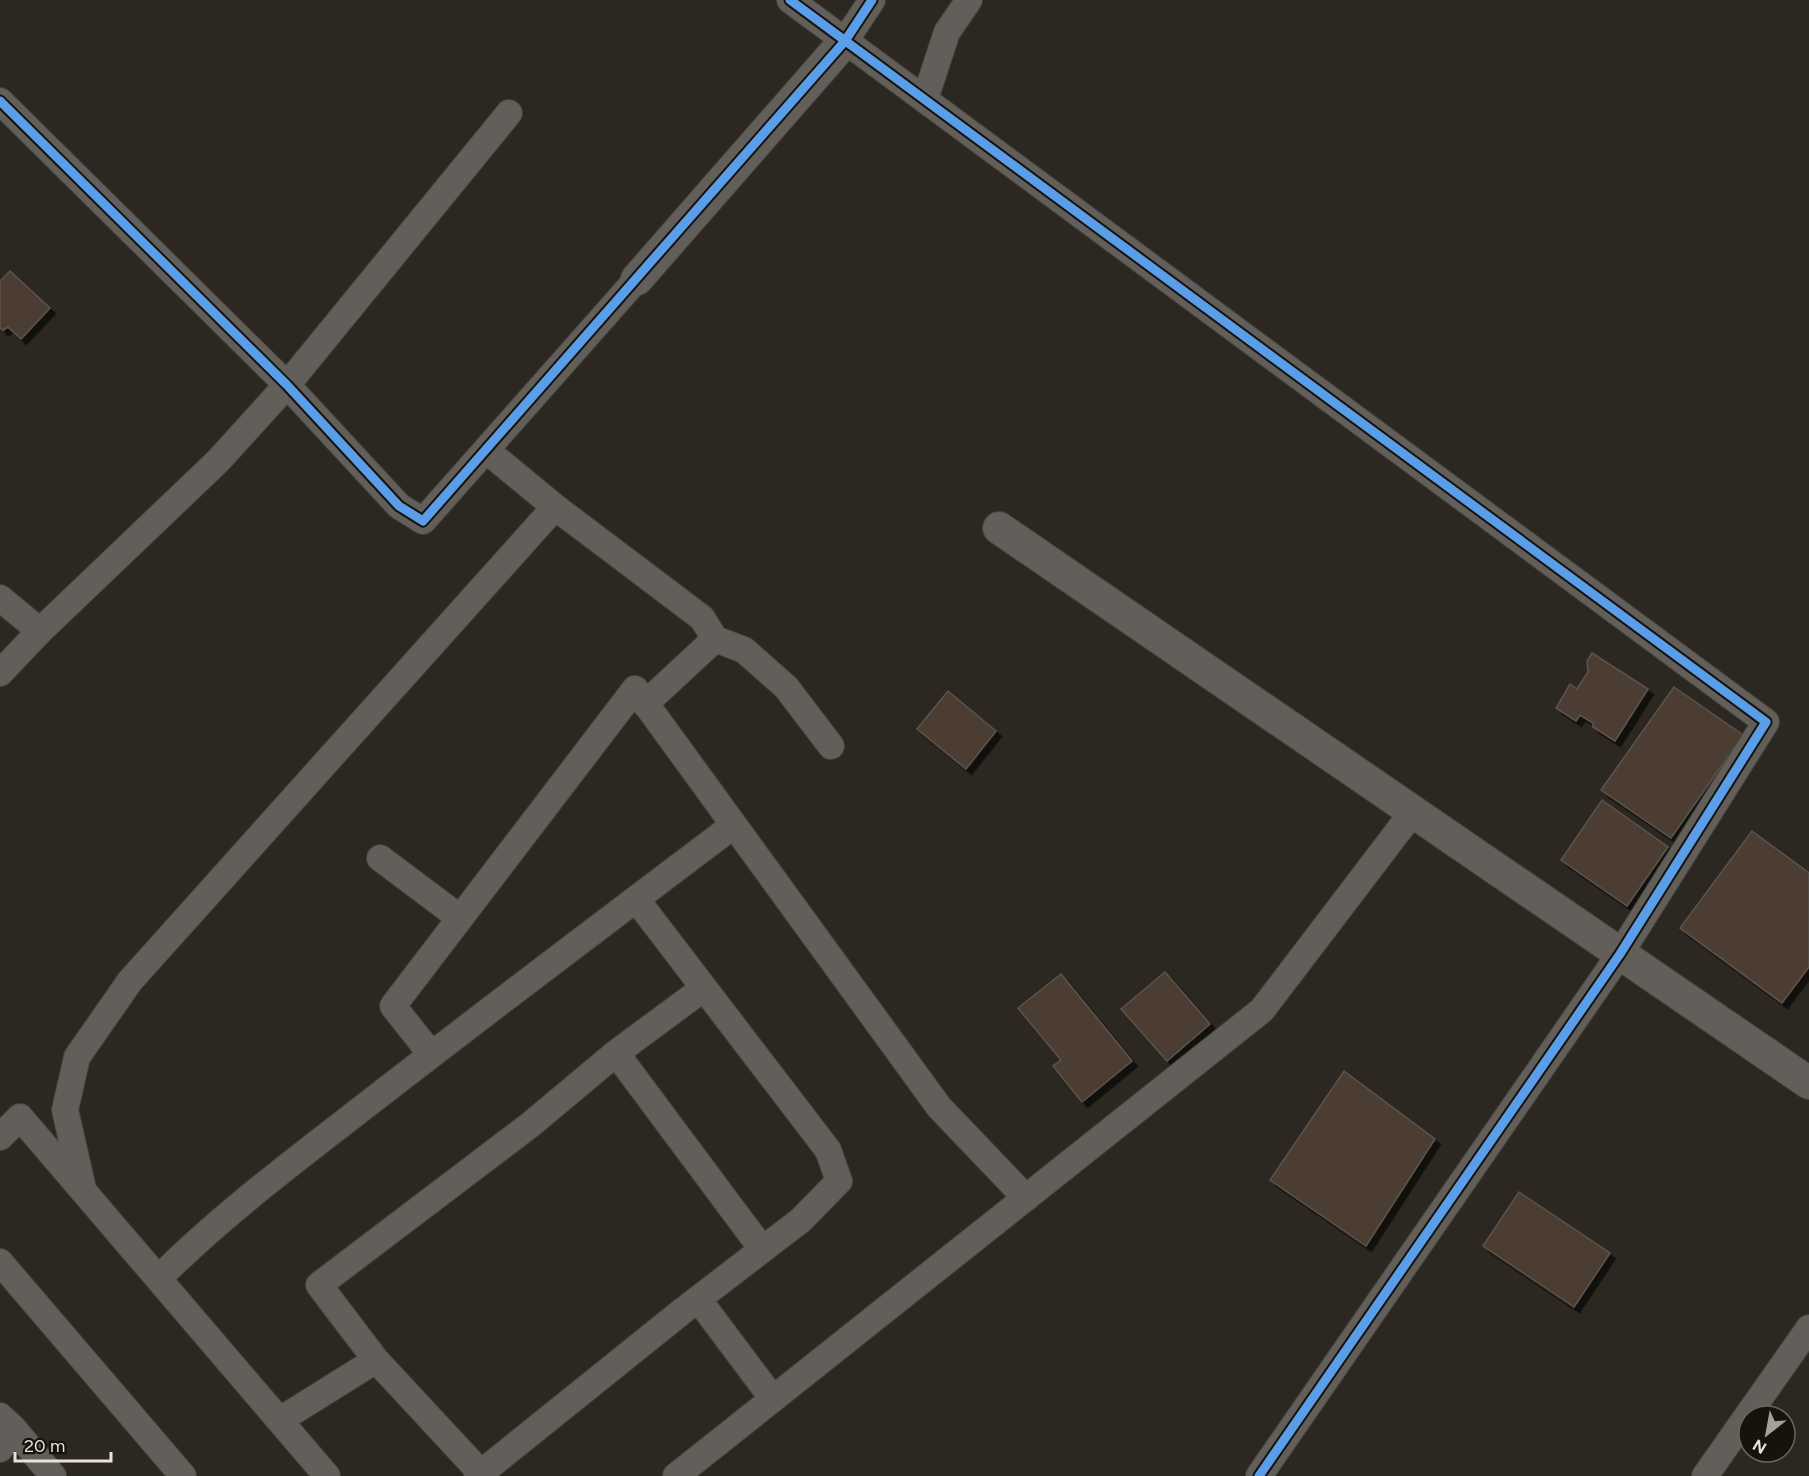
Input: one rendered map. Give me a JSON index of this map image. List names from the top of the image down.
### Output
{
  "scale_bar": "20 m",
  "north": "bottom left"
}
